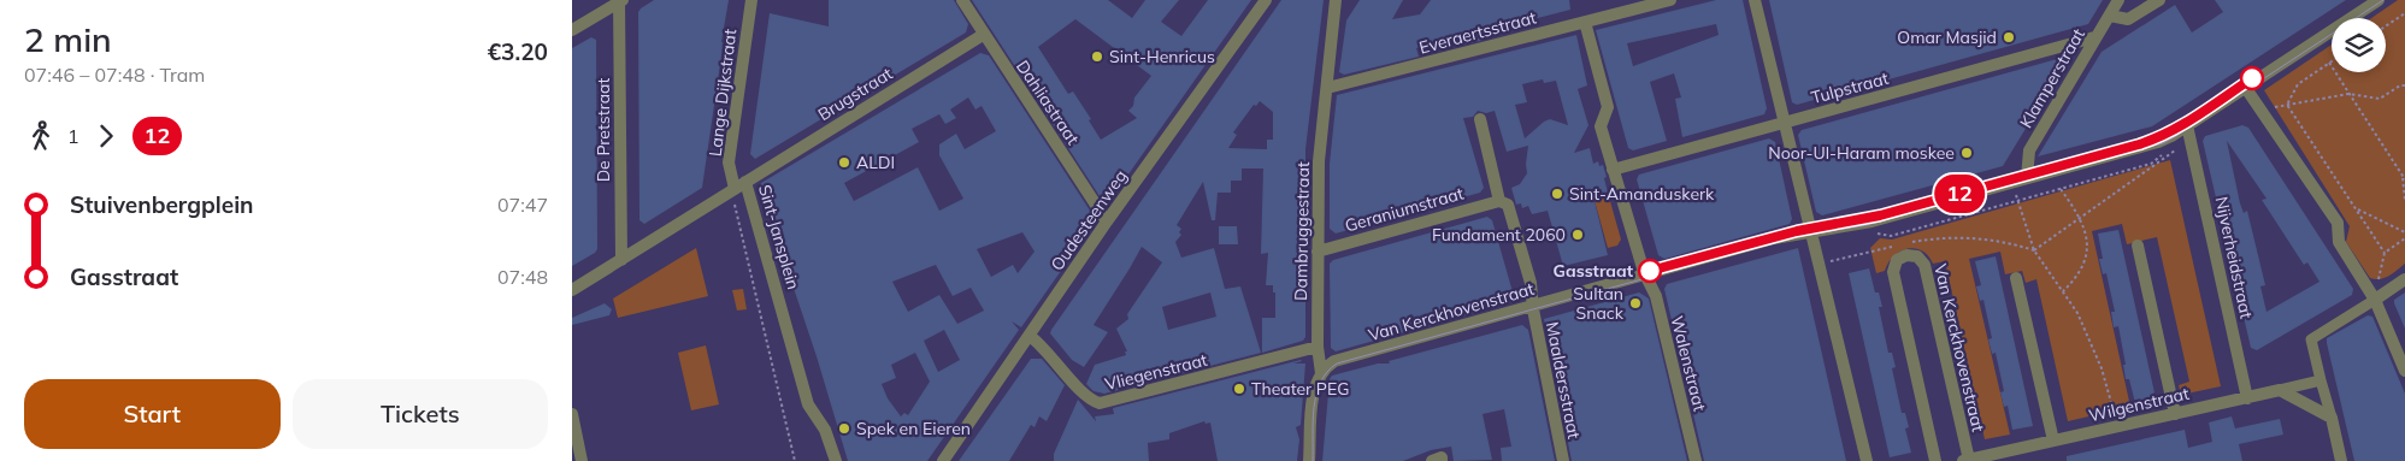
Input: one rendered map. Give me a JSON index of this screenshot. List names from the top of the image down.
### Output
{
  "streets": {
    "street": [
      "Everaertsstraat",
      "Klamperstraat",
      "Tulpstraat",
      "Lange Dijkstraat",
      "Brugstraat",
      "Dahliastraat",
      "De Pretstraat",
      "Geraniumstraat",
      "Oudesteenweg",
      "Dambruggestraat",
      "Sint-Jansplein",
      "Nijverheidstraat",
      "Van Kerckhovenstraat",
      "Walenstraat",
      "Vliegenstraat",
      "Maaldersstraat",
      "Wilgenstraat"
    ]
  },
  "crossings": [
    ["Everaertsstraat", "Dambruggestraat"],
    ["Everaertsstraat", "Walenstraat"],
    ["Klamperstraat", "Tulpstraat"],
    ["Klamperstraat", "Van Kerckhovenstraat"],
    ["Tulpstraat", "Walenstraat"],
    ["Lange Dijkstraat", "Sint-Jansplein"],
    ["Brugstraat", "Dahliastraat"],
    ["Brugstraat", "Sint-Jansplein"],
    ["Dahliastraat", "Oudesteenweg"],
    ["De Pretstraat", "Sint-Jansplein"],
    ["Geraniumstraat", "Dambruggestraat"],
    ["Geraniumstraat", "Maaldersstraat"],
    ["Oudesteenweg", "Vliegenstraat"],
    ["Dambruggestraat", "Van Kerckhovenstraat"],
    ["Dambruggestraat", "Vliegenstraat"],
    ["Nijverheidstraat", "Van Kerckhovenstraat"],
    ["Nijverheidstraat", "Wilgenstraat"],
    ["Van Kerckhovenstraat", "Walenstraat"],
    ["Van Kerckhovenstraat", "Maaldersstraat"],
    ["Van Kerckhovenstraat", "Wilgenstraat"]
  ],
  "places": [
    "Omar Masjid",
    "Sint-Henricus",
    "Noor-Ul-Haram moskee",
    "ALDI",
    "Sint-Amanduskerk",
    "Fundament 2060",
    "Gasstraat",
    "Sultan Snack",
    "Theater PEG",
    "Spek en Eieren"
  ],
  "lines": ["tram line 12"],
  "page": {
    "heading": ["2 min", "07:46 – 07:48 · Tram", "€3.20"],
    "on_map": "12",
    "legs": ["1", "12"],
    "list": [
      {
        "name": "Stuivenbergplein",
        "value": "07:47"
      },
      {
        "name": "Gasstraat",
        "value": "07:48"
      }
    ],
    "buttons": ["Start", "Tickets"]
  }
}
